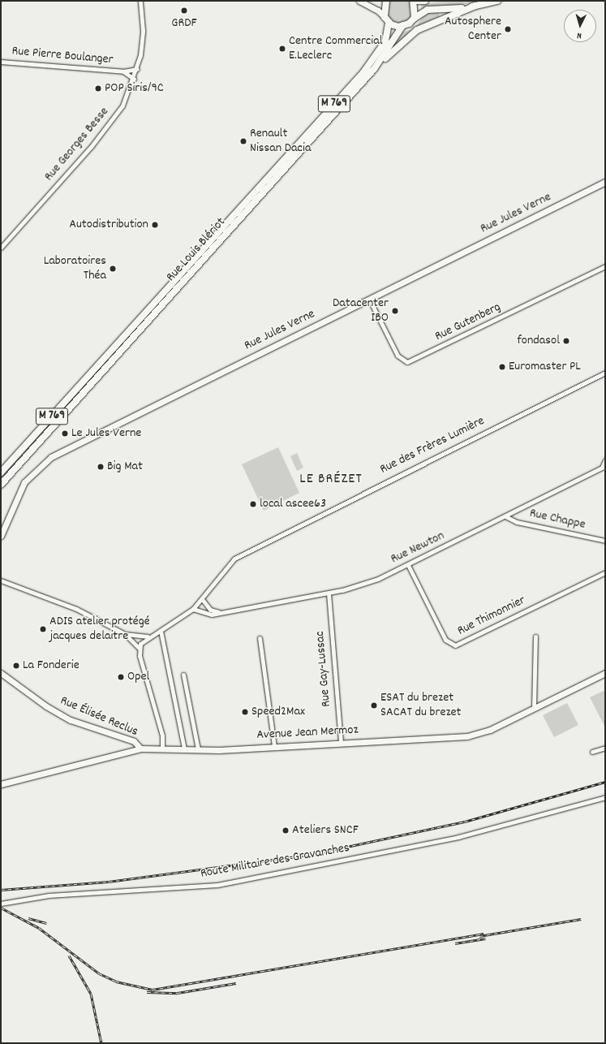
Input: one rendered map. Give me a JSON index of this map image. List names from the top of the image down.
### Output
{
  "streets": {
    "main road": [
      "M 769",
      "Rue Jules Verne",
      "Rue Louis Blériot",
      "Rue Élisée Reclus",
      "Avenue Jean Mermoz"
    ],
    "street": [
      "Rue Pierre Boulanger",
      "Rue Georges Besse",
      "Rue Gutenberg",
      "Rue des Frères Lumière",
      "Rue Chappe",
      "Rue Newton",
      "Rue Thimonnier",
      "Rue Gay-Lussac",
      "Route Militaire des Gravanches"
    ]
  },
  "crossings": [
    ["Rue Pierre Boulanger", "Rue Georges Besse"],
    ["Rue Jules Verne", "Rue Gutenberg"],
    ["Rue des Frères Lumière", "Rue Newton"],
    ["Rue Chappe", "Rue Newton"],
    ["Rue Newton", "Rue Thimonnier"],
    ["Rue Newton", "Rue Gay-Lussac"],
    ["Rue Gay-Lussac", "Avenue Jean Mermoz"],
    ["Rue Élisée Reclus", "Avenue Jean Mermoz"]
  ],
  "districts": ["LE BRÉZET"],
  "places": [
    "GRDF",
    "Autosphere Center",
    "Centre Commercial E.Leclerc",
    "POP Siris/9C",
    "Renault Nissan Dacia",
    "Autodistribution",
    "Laboratoires Théa",
    "Datacenter IBO",
    "fondasol",
    "Euromaster PL",
    "Le Jules Verne",
    "Big Mat",
    "local ascee63",
    "ADIS atelier protégé jacques delaitre",
    "La Fonderie",
    "Opel",
    "ESAT du brezet SACAT du brezet",
    "Speed2Max",
    "Ateliers SNCF"
  ],
  "north": "bottom"
}
